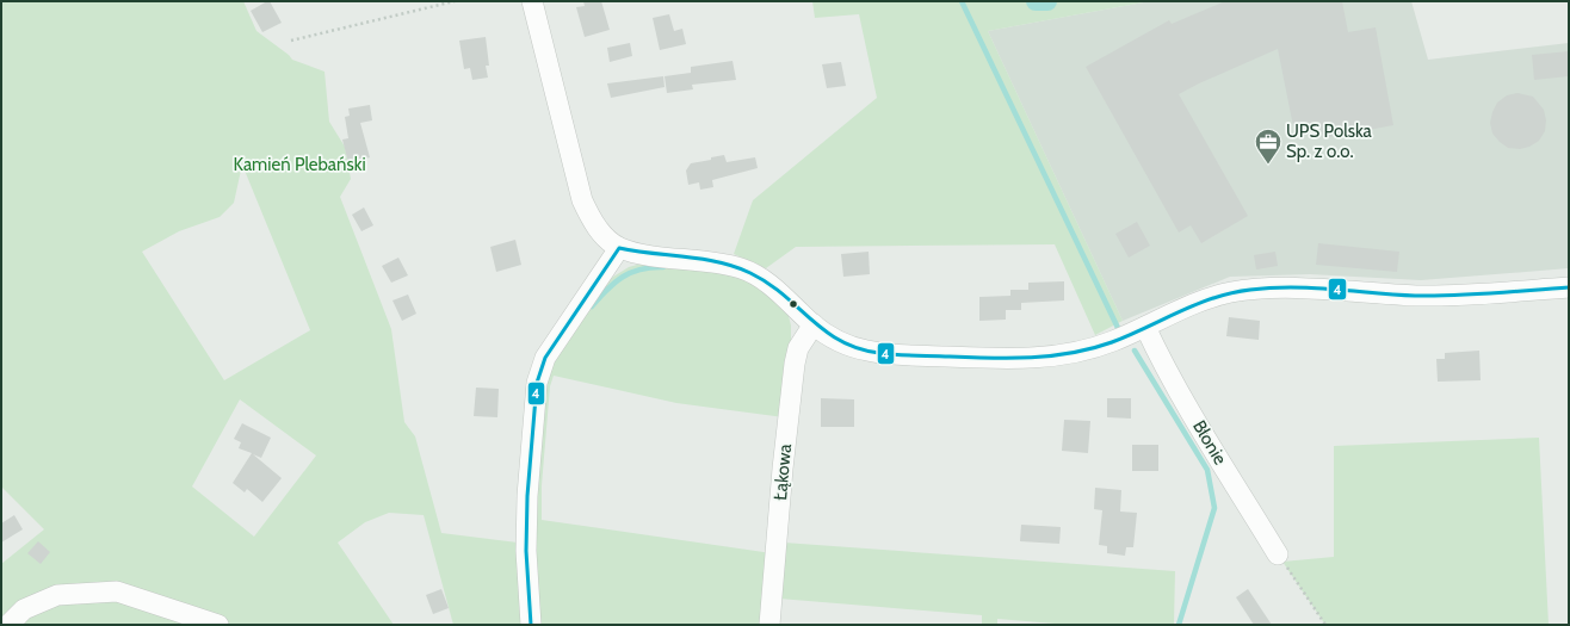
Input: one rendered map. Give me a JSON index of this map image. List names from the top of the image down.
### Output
{
  "streets": {
    "street": ["Błonie", "Łąkowa"]
  },
  "parks": ["Kamień Plebański"],
  "places": {
    "office": ["UPS Polska Sp. z o.o."]
  },
  "lines": ["transit line 4"]
}
